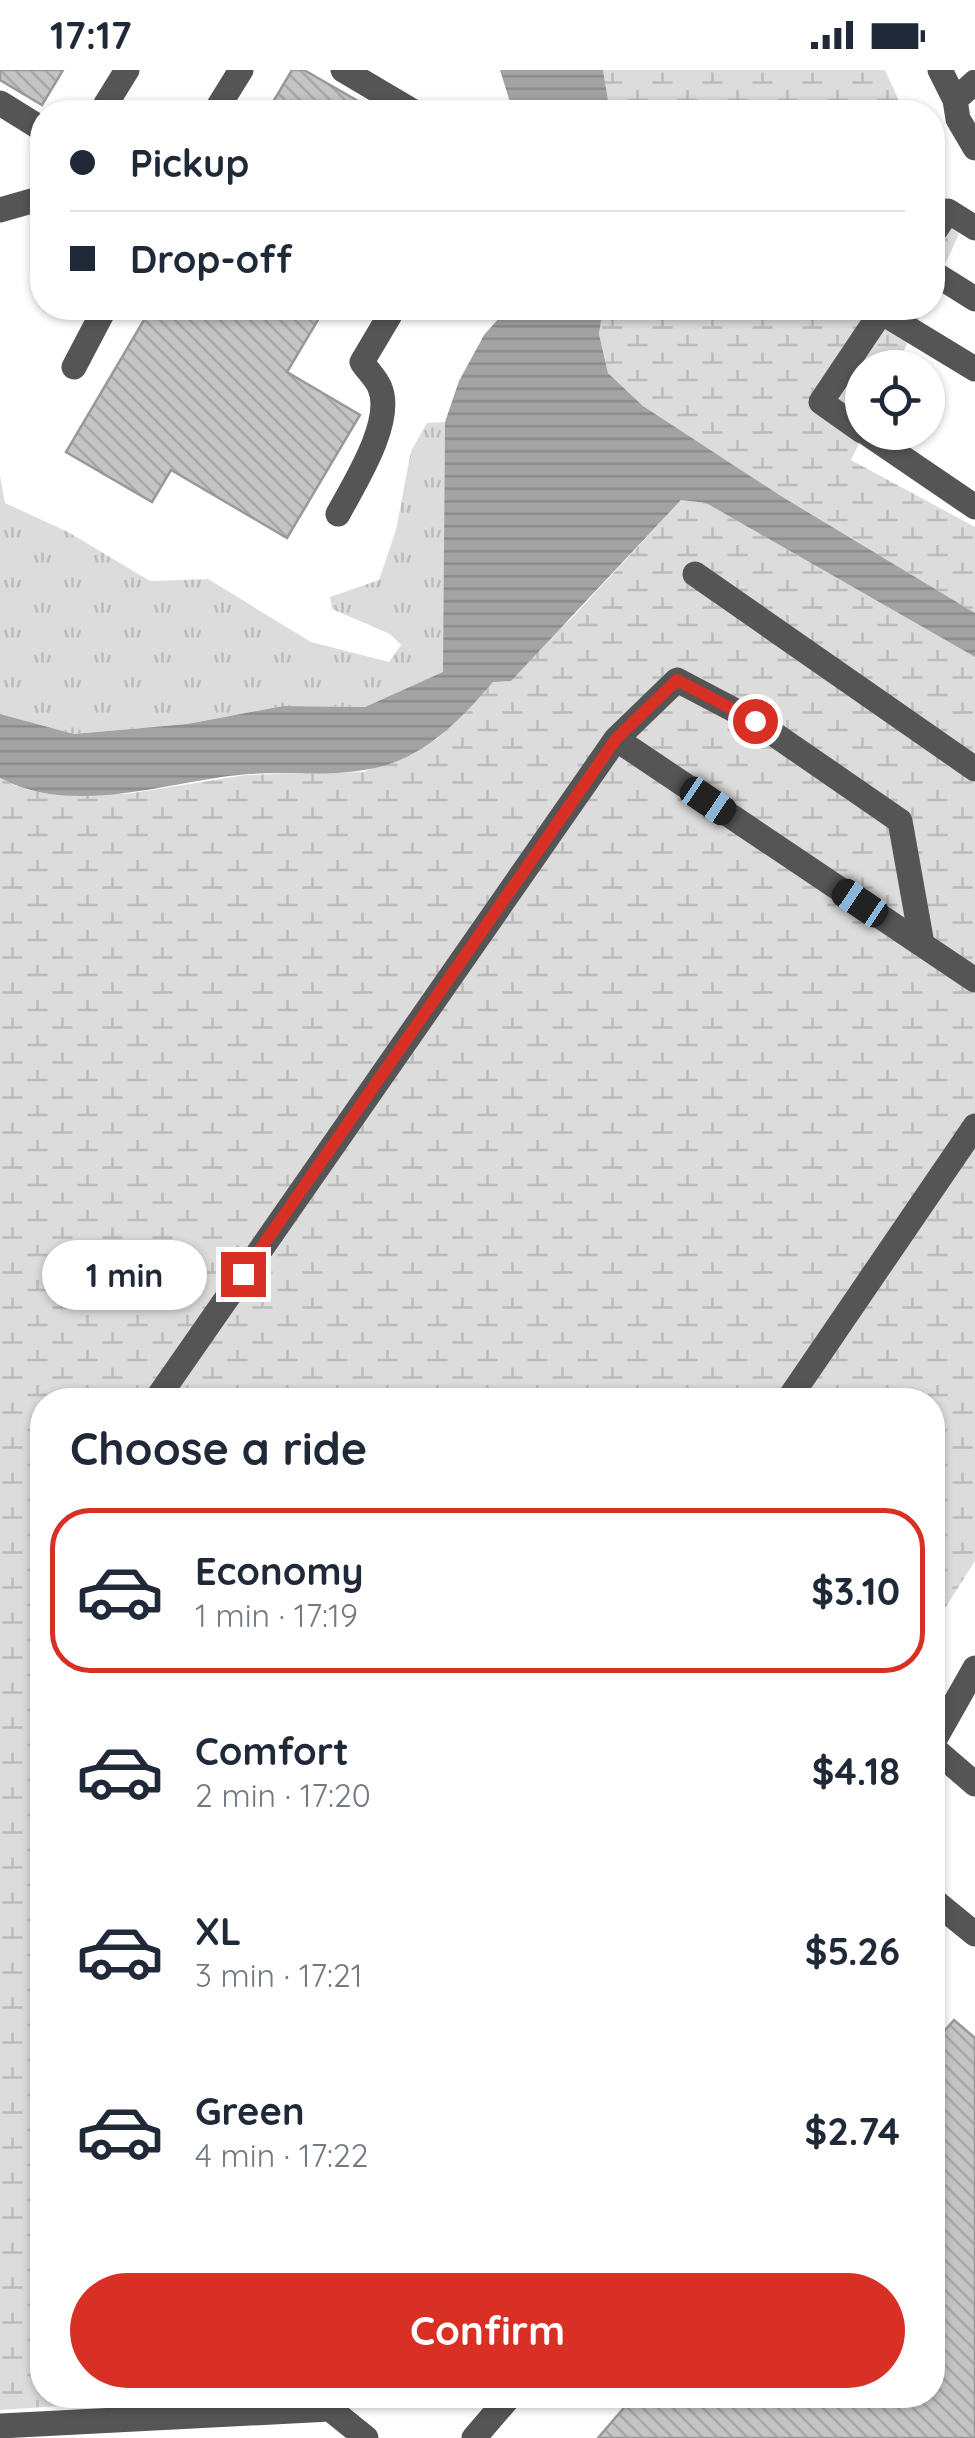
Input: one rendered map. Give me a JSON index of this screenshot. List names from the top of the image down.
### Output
{
  "page": {
    "status": "17:17",
    "banner": ["Pickup", "Drop-off"],
    "bubble": "1 min",
    "heading": "Choose a ride",
    "list": [
      {
        "name": "Economy",
        "note": "1 min · 17:19",
        "value": "$3.10"
      },
      {
        "name": "Comfort",
        "note": "2 min · 17:20",
        "value": "$4.18"
      },
      {
        "name": "XL",
        "note": "3 min · 17:21",
        "value": "$5.26"
      },
      {
        "name": "Green",
        "note": "4 min · 17:22",
        "value": "$2.74"
      }
    ],
    "buttons": "Confirm"
  }
}
